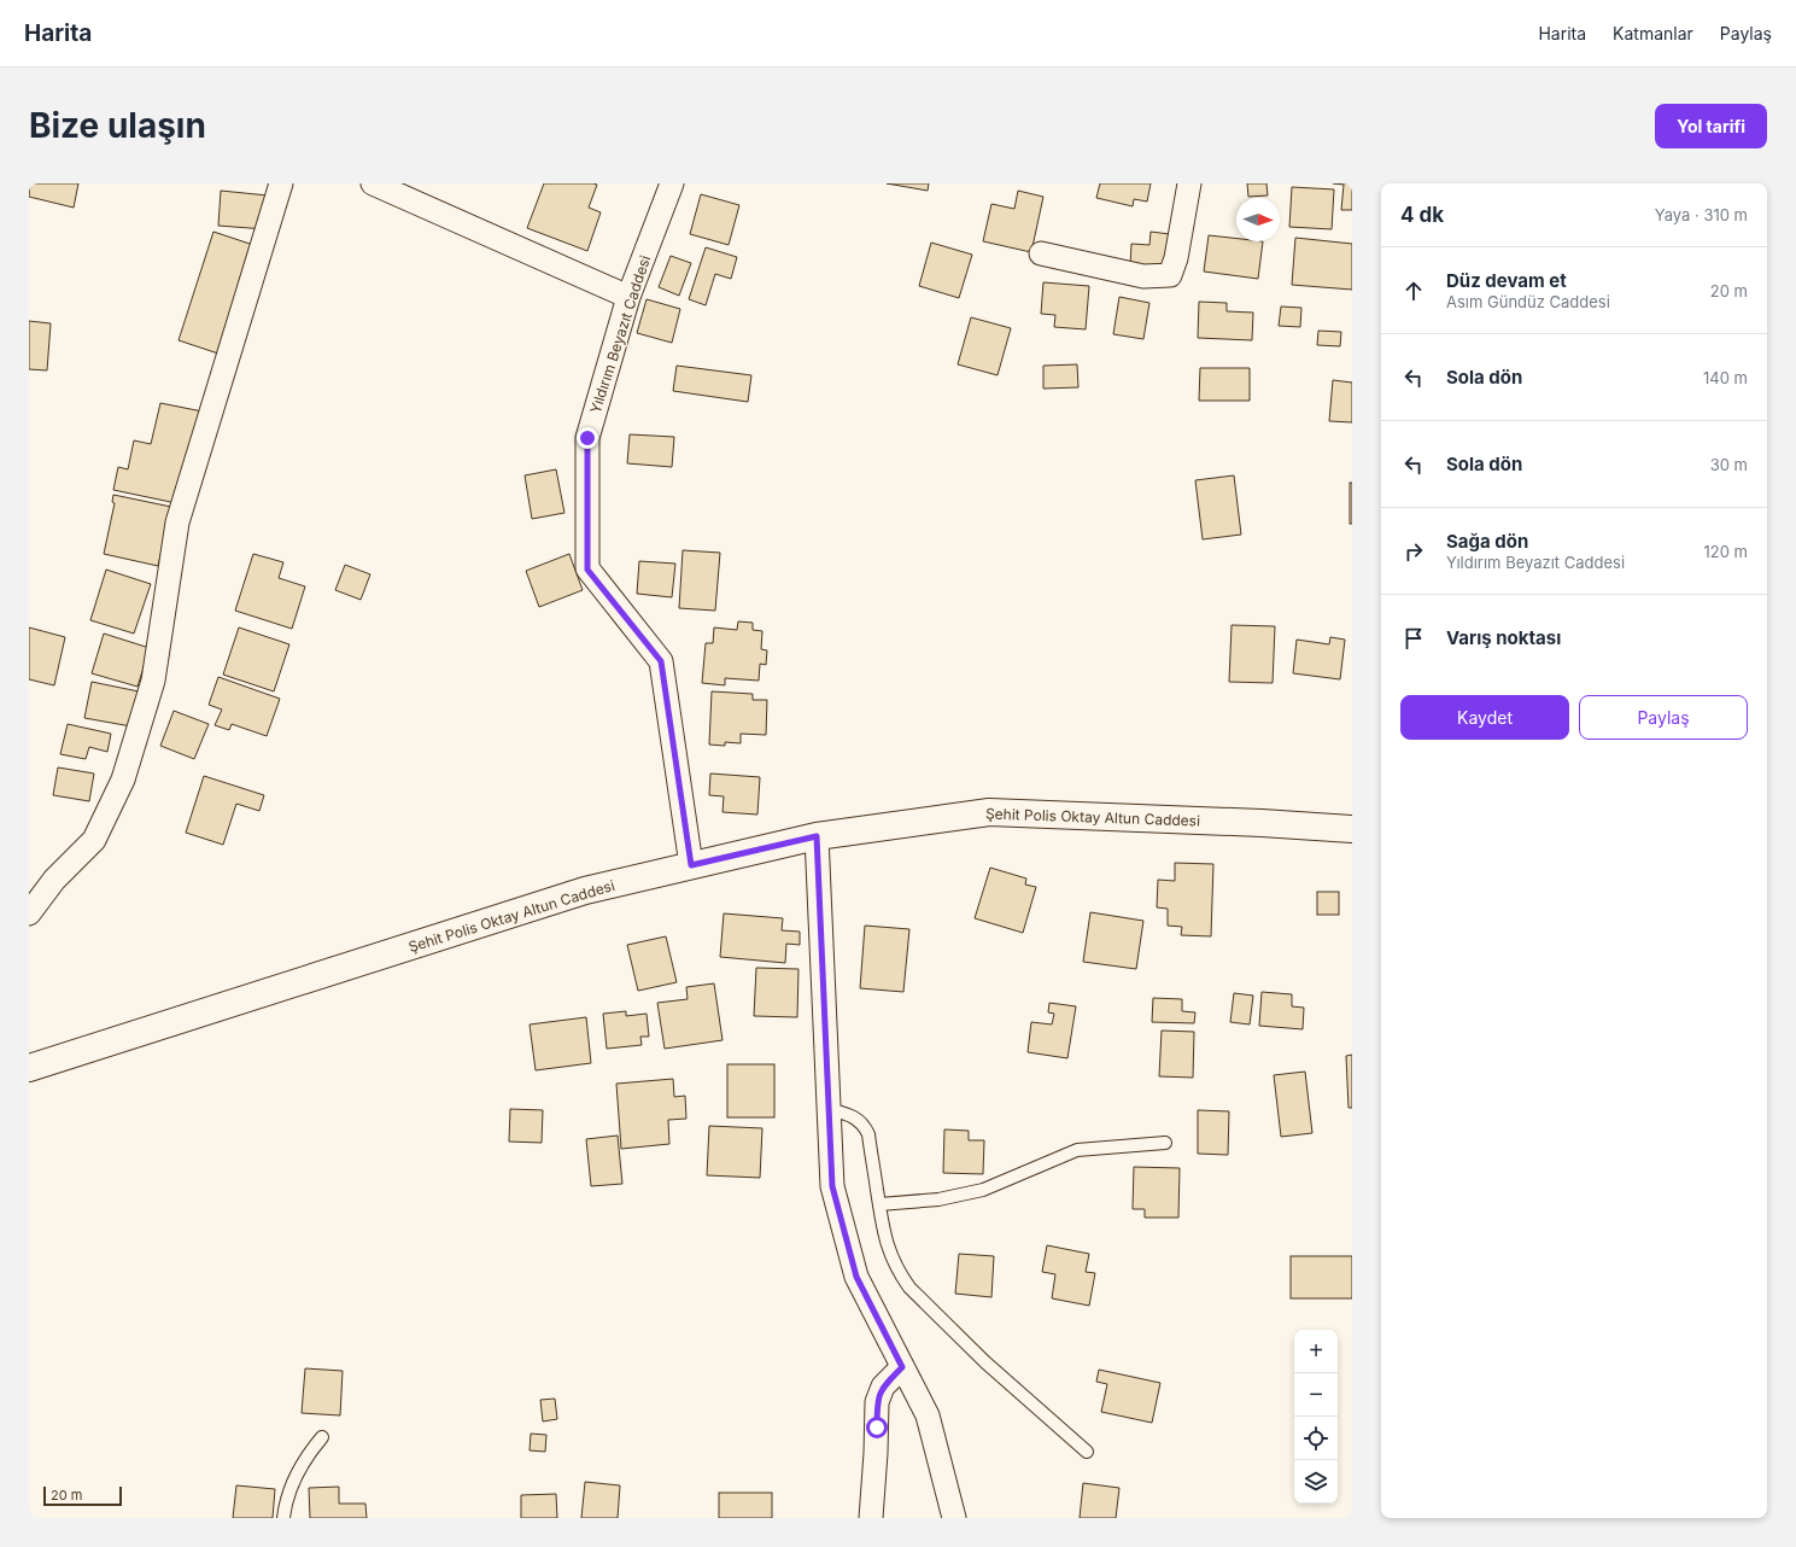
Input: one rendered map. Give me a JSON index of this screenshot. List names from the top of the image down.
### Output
{
  "streets": {
    "street": ["Yıldırım Beyazıt Caddesi", "Şehit Polis Oktay Altun Caddesi"]
  },
  "crossings": [
    ["Yıldırım Beyazıt Caddesi", "Şehit Polis Oktay Altun Caddesi"]
  ],
  "scale_bar": "20 m",
  "north": "right",
  "page": {
    "header": "Harita",
    "nav": ["Harita", "Katmanlar", "Paylaş"],
    "buttons": [
      "Yol tarifi",
      ["Kaydet", "Paylaş"]
    ],
    "title": "Bize ulaşın",
    "heading": ["4 dk", "Yaya · 310 m"],
    "list": [
      ["Düz devam et", "Asım Gündüz Caddesi", "20 m"],
      ["Sola dön", "140 m"],
      ["Sola dön", "30 m"],
      ["Sağa dön", "Yıldırım Beyazıt Caddesi", "120 m"],
      "Varış noktası"
    ],
    "map_buttons": ["+", "−"],
    "scale": "20 m"
  }
}
